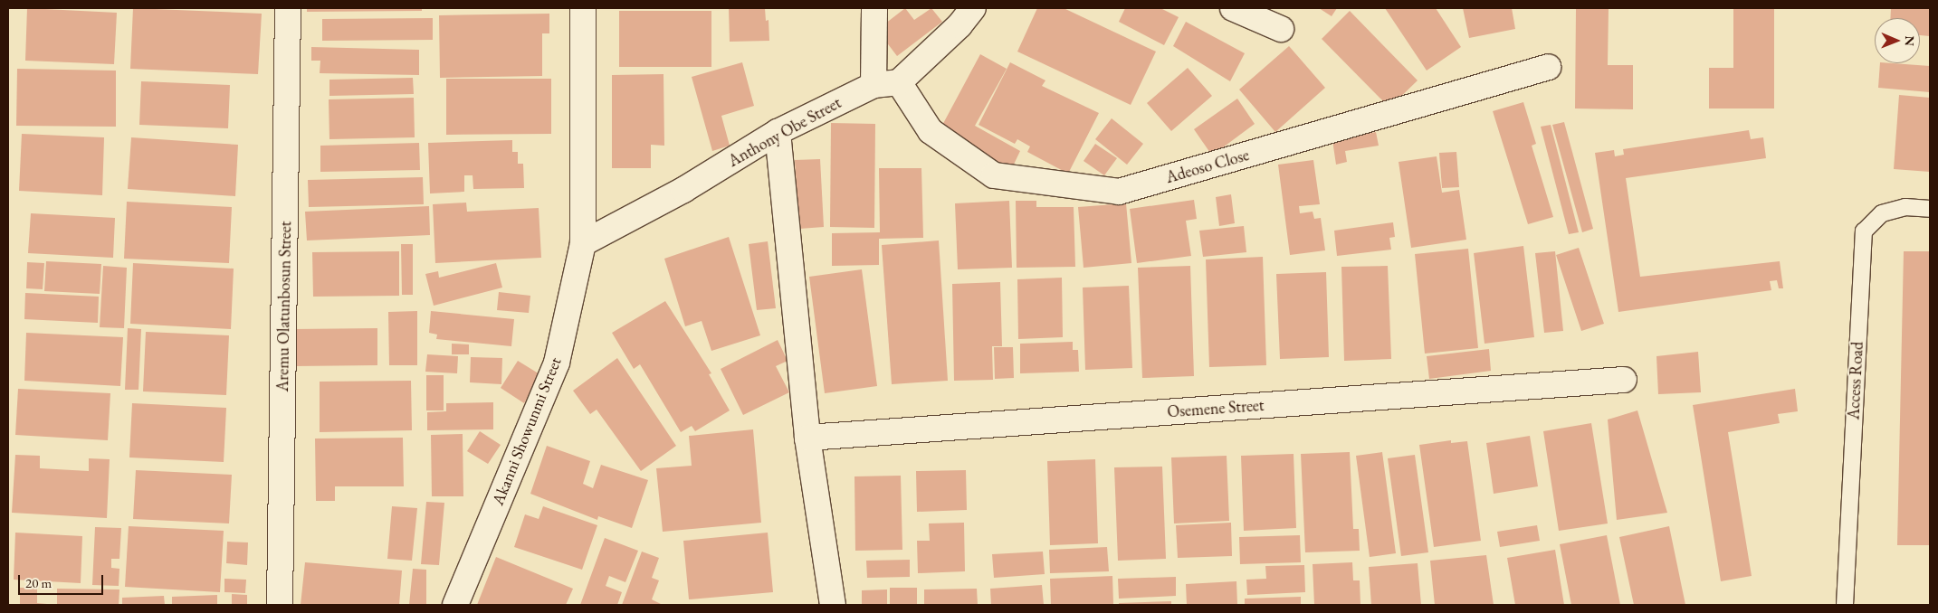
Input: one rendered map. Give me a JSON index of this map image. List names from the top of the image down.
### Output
{
  "streets": {
    "street": [
      "Anthony Obe Street",
      "Adeoso Close",
      "Aremu Olatunbosun Street",
      "Osemene Street",
      "Akanni Showunmi Street"
    ],
    "lane": ["Access Road"]
  },
  "crossings": [
    ["Anthony Obe Street", "Adeoso Close"],
    ["Anthony Obe Street", "Akanni Showunmi Street"]
  ],
  "scale_bar": "20 m",
  "north": "right"
}
